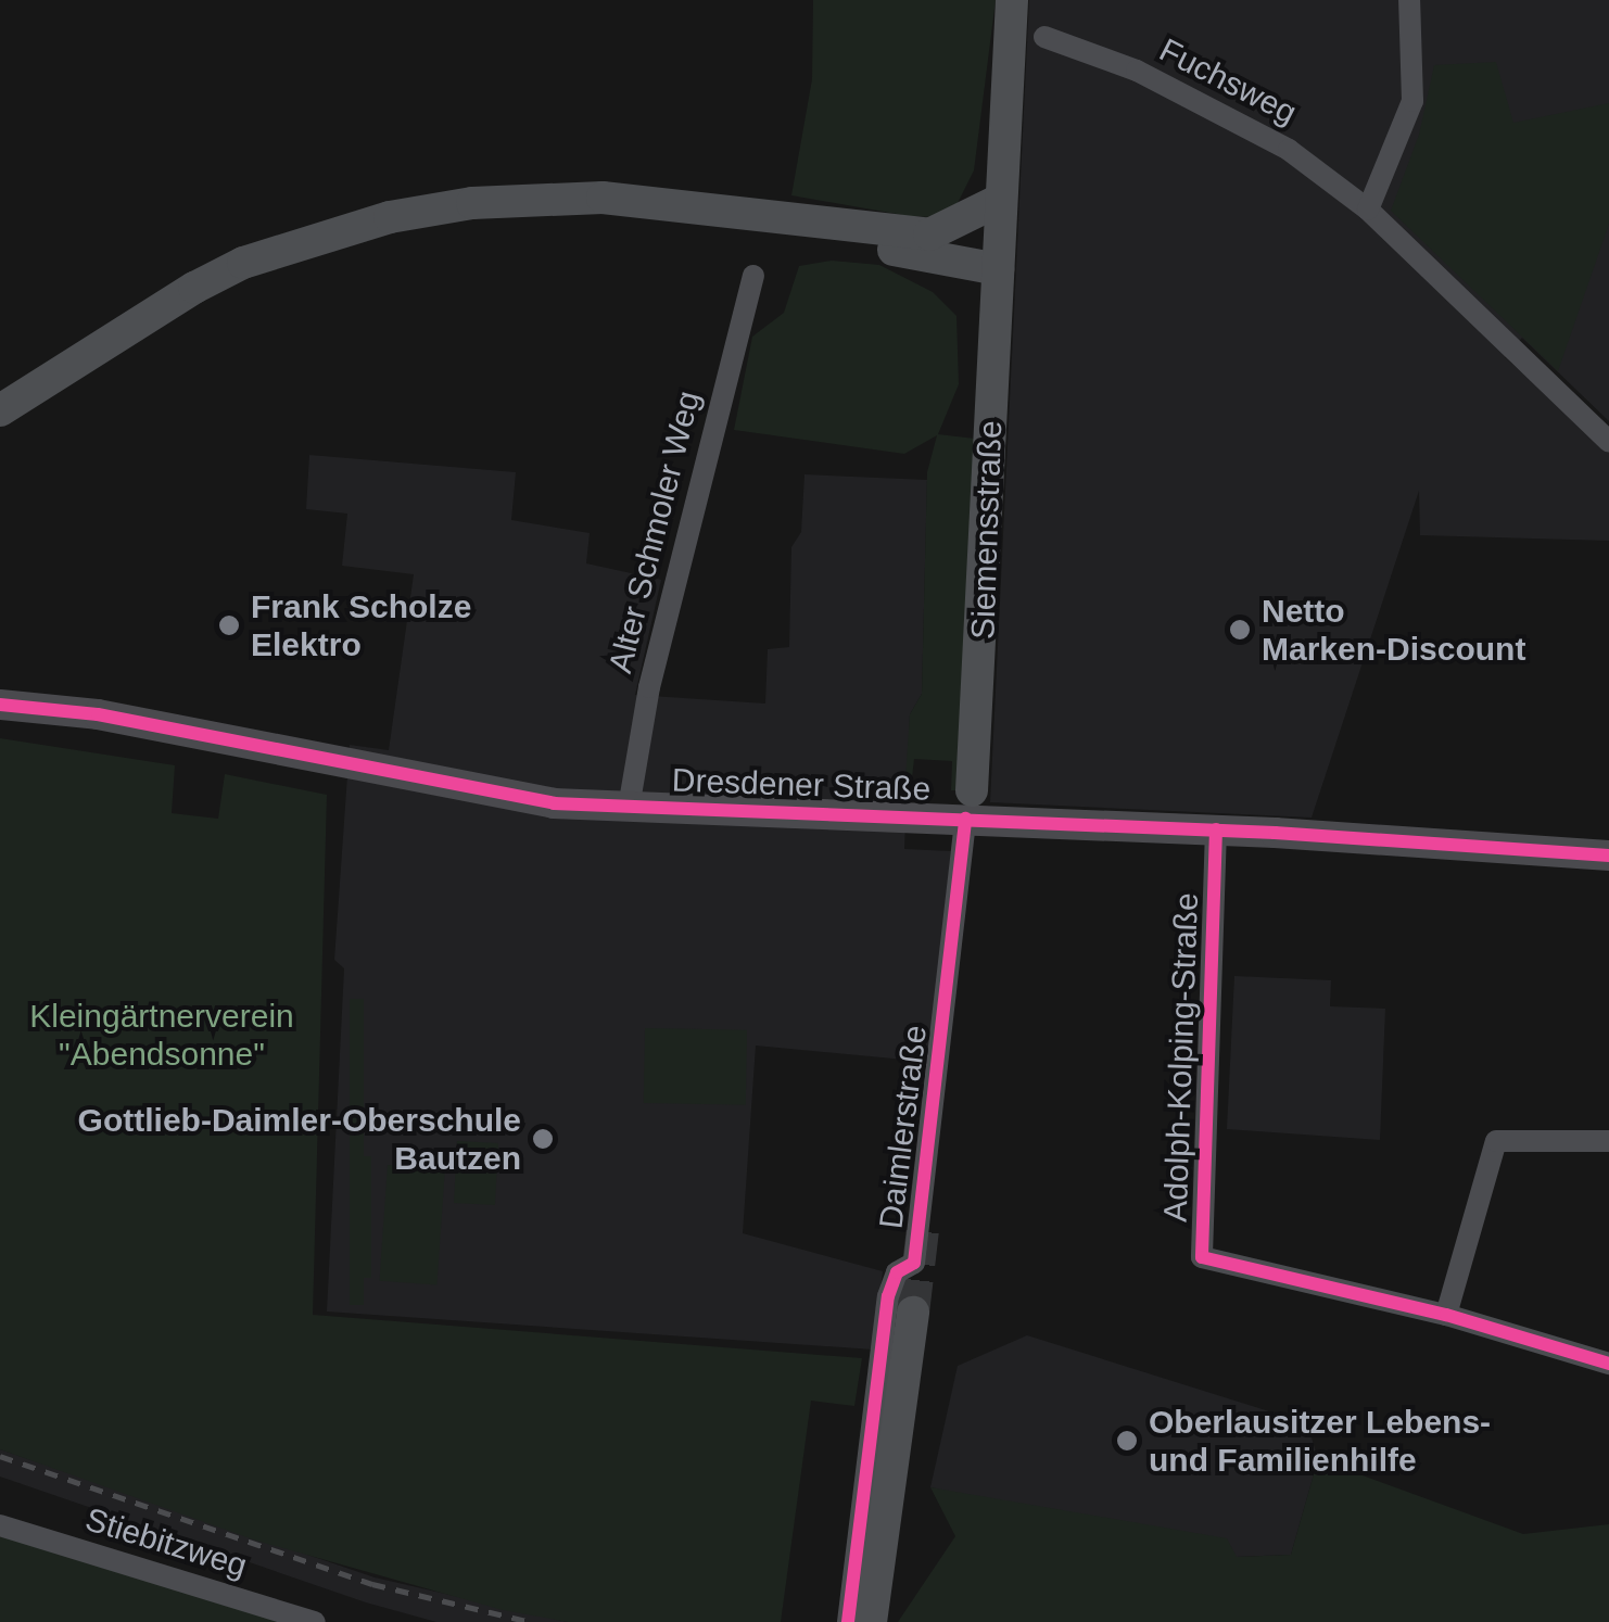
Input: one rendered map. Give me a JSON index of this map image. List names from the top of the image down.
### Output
{
  "streets": {
    "main road": ["Siemensstraße", "Dresdener Straße"],
    "street": [
      "Fuchsweg",
      "Alter Schmoler Weg",
      "Adolph-Kolping-Straße",
      "Daimlerstraße",
      "Stiebitzweg"
    ]
  },
  "crossings": [
    ["Siemensstraße", "Dresdener Straße"],
    ["Siemensstraße", "Daimlerstraße"],
    ["Alter Schmoler Weg", "Dresdener Straße"],
    ["Dresdener Straße", "Adolph-Kolping-Straße"],
    ["Dresdener Straße", "Daimlerstraße"]
  ],
  "parks": ["Kleingärtnerverein \"Abendsonne\""],
  "places": [
    "Frank Scholze Elektro",
    "Netto Marken-Discount",
    "Gottlieb-Daimler-Oberschule Bautzen",
    "Oberlausitzer Lebens- und Familienhilfe"
  ]
}
